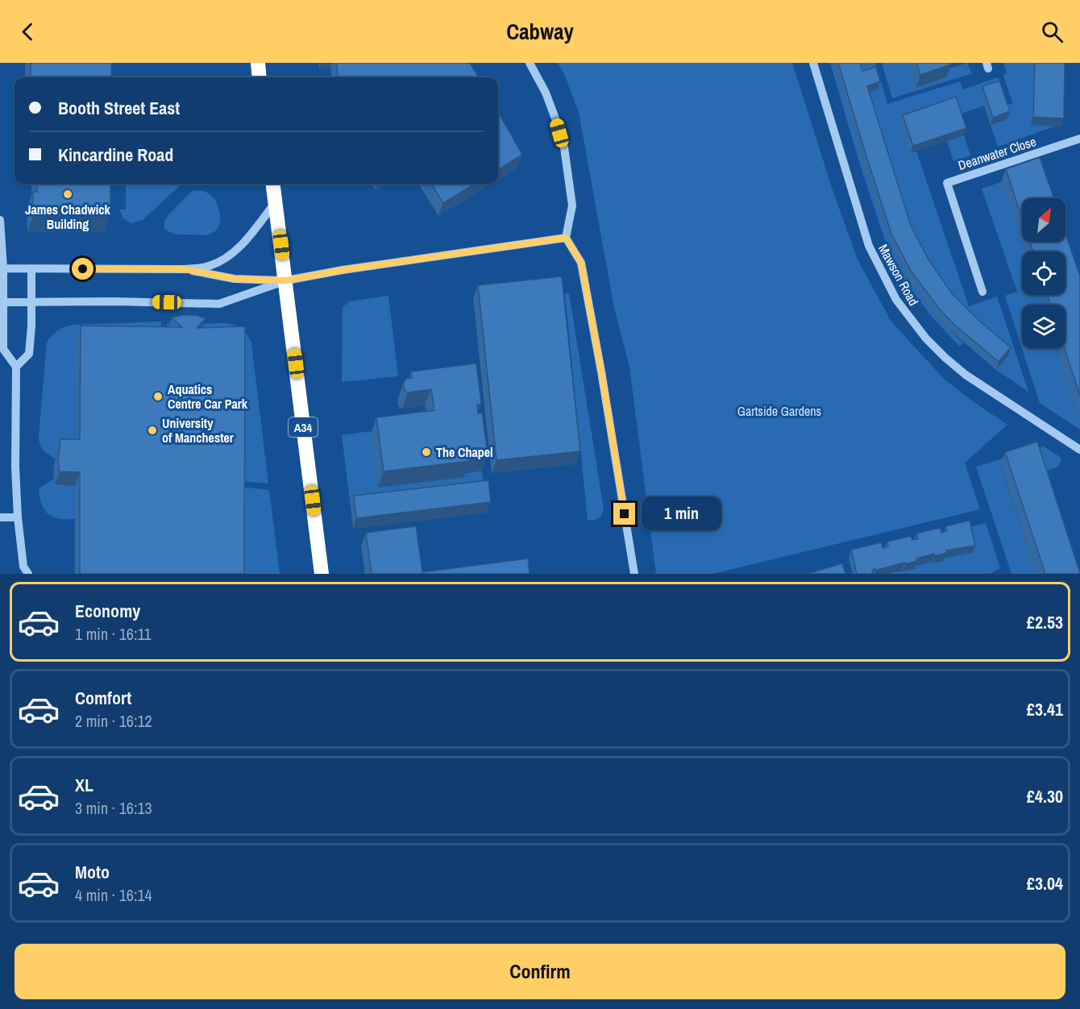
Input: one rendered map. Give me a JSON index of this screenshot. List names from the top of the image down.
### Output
{
  "streets": {
    "highway": ["A34"],
    "street": ["Deanwater Close", "Mawson Road"]
  },
  "parks": ["Gartside Gardens"],
  "places": [
    "James Chadwick Building",
    "Aquatics Centre Car Park",
    "University of Manchester",
    "The Chapel"
  ],
  "north": "top right",
  "page": {
    "header": "Cabway",
    "banner": ["Booth Street East", "Kincardine Road"],
    "bubble": "1 min",
    "list": [
      {
        "name": "Economy",
        "note": "1 min · 16:11",
        "value": "£2.53"
      },
      {
        "name": "Comfort",
        "note": "2 min · 16:12",
        "value": "£3.41"
      },
      {
        "name": "XL",
        "note": "3 min · 16:13",
        "value": "£4.30"
      },
      {
        "name": "Moto",
        "note": "4 min · 16:14",
        "value": "£3.04"
      }
    ],
    "buttons": "Confirm"
  }
}
